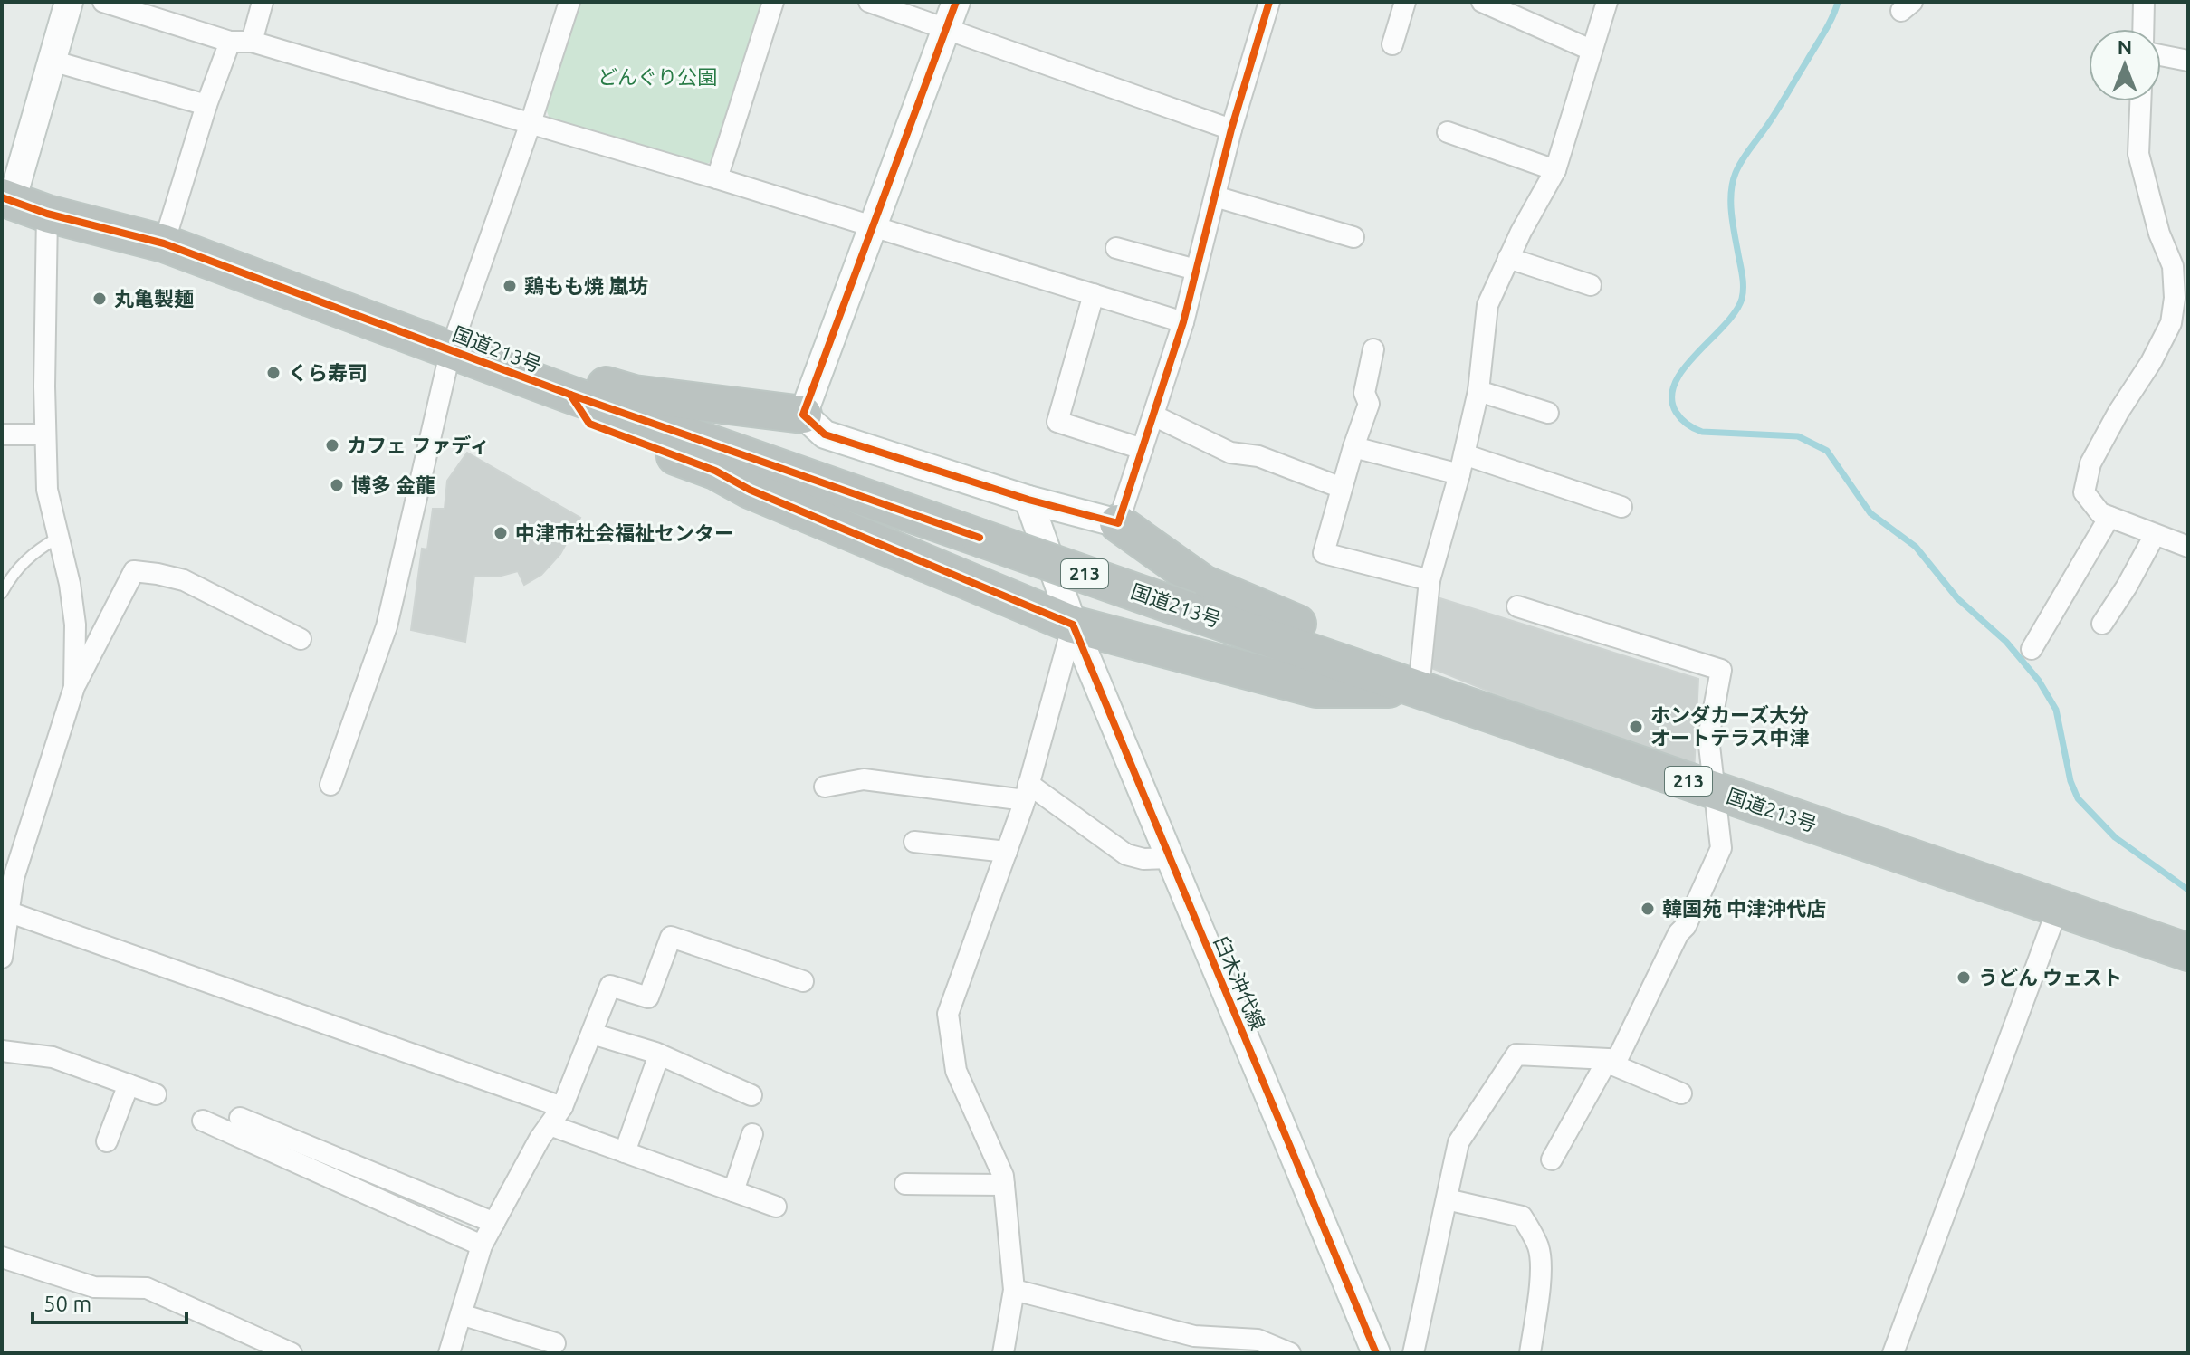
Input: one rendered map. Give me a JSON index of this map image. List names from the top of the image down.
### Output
{
  "streets": {
    "highway": ["国道213号", "213"],
    "street": ["臼木沖代線"]
  },
  "parks": ["どんぐり公園"],
  "places": [
    "鶏もも焼 嵐坊",
    "丸亀製麺",
    "くら寿司",
    "カフェ ファディ",
    "博多 金龍",
    "中津市社会福祉センター",
    "ホンダカーズ大分 オートテラス中津",
    "韓国苑 中津沖代店",
    "うどん ウェスト"
  ],
  "scale_bar": "50 m",
  "north": "top"
}
